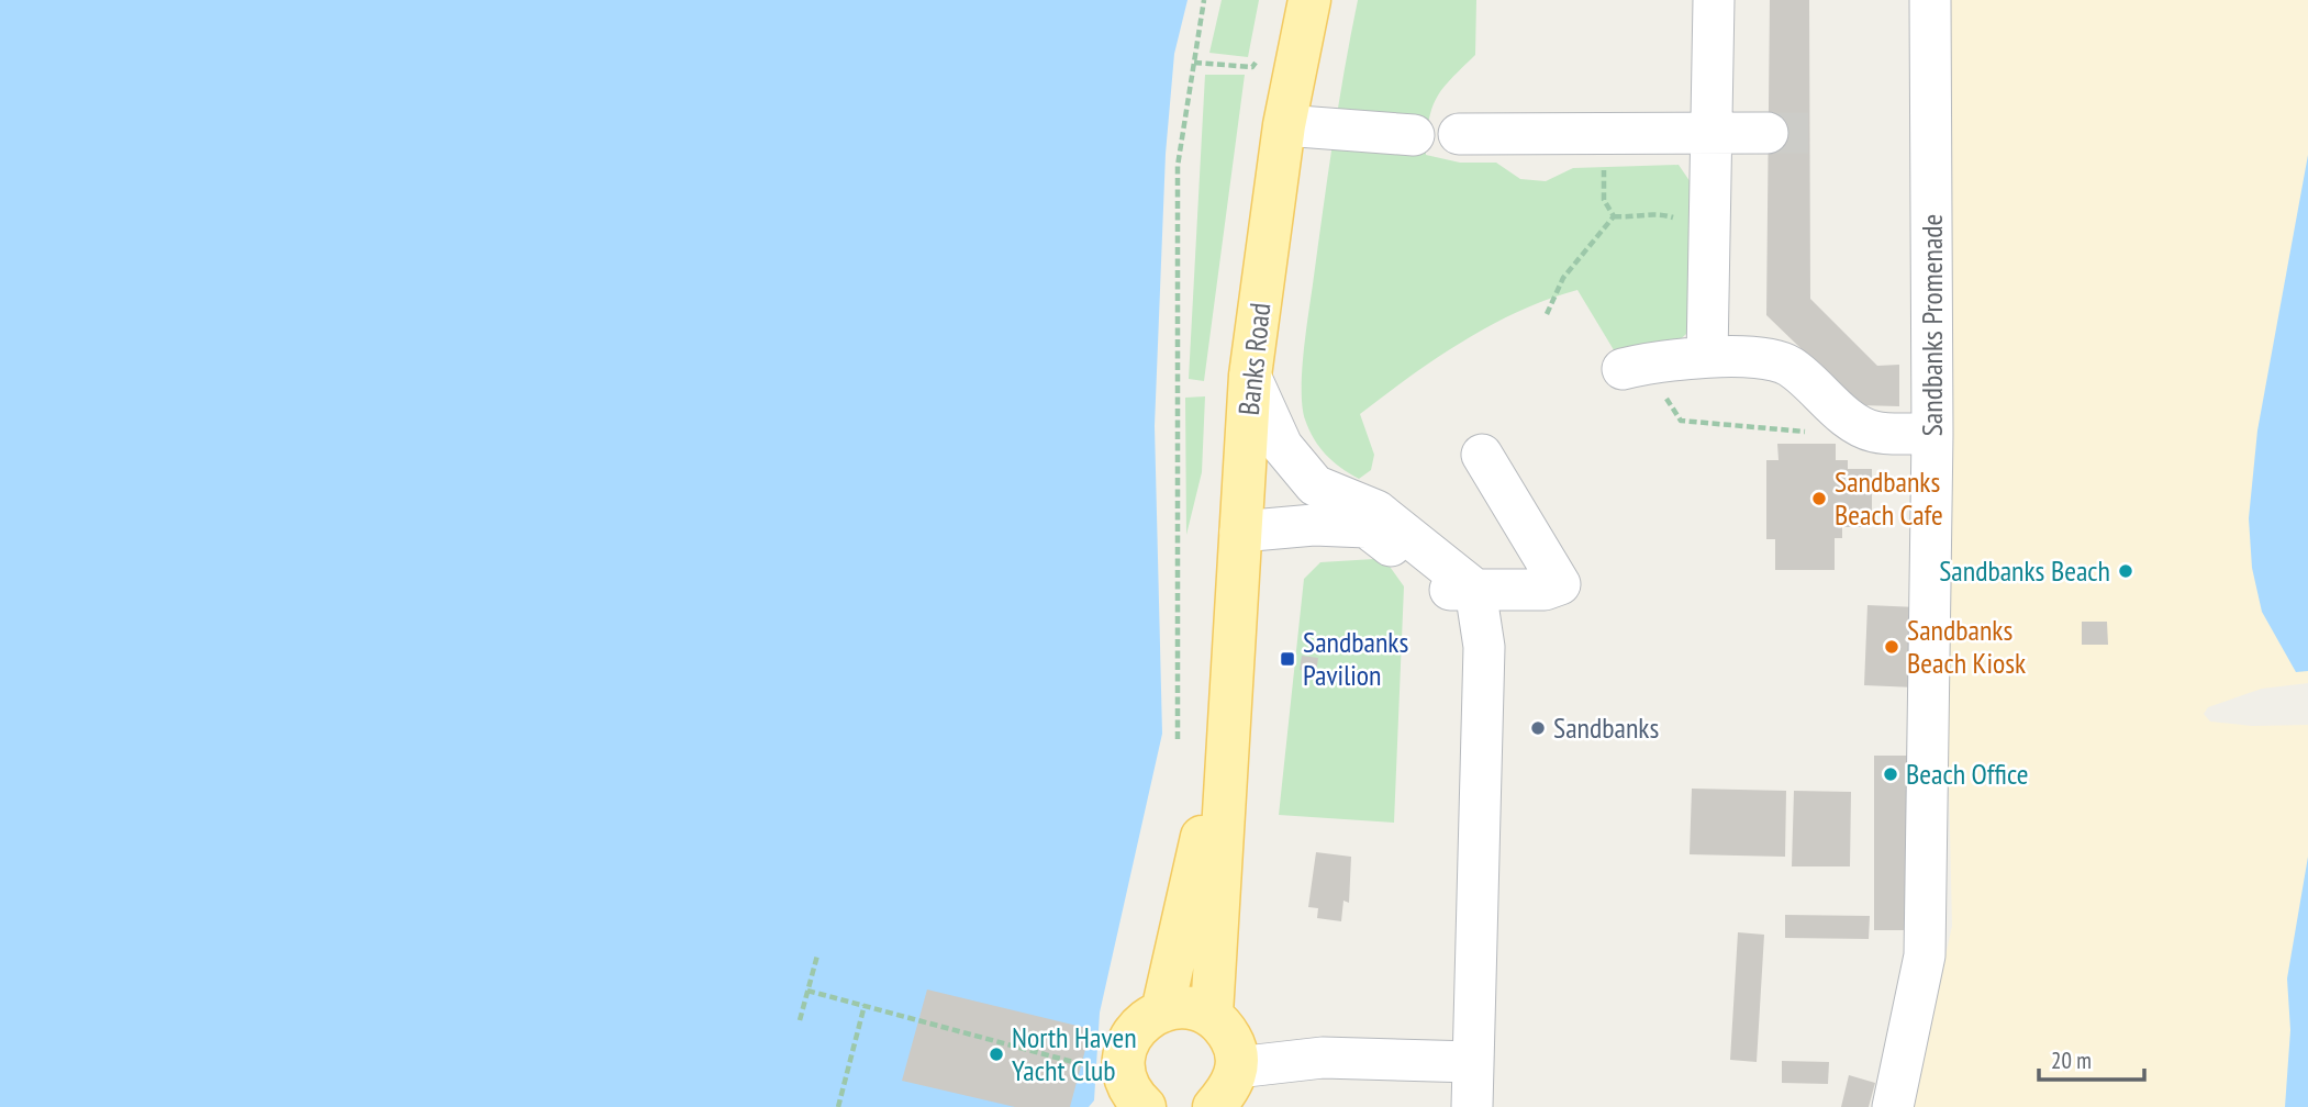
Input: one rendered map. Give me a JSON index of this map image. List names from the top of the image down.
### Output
{
  "streets": {
    "main road": ["Banks Road"],
    "street": ["Sandbanks Promenade"]
  },
  "places": {
    "other": [
      "Sandbanks Beach Cafe",
      "Sandbanks Beach",
      "Sandbanks Beach Kiosk",
      "Sandbanks",
      "Beach Office",
      "North Haven Yacht Club"
    ],
    "transit": ["Sandbanks Pavilion"]
  },
  "scale_bar": "20 m"
}
